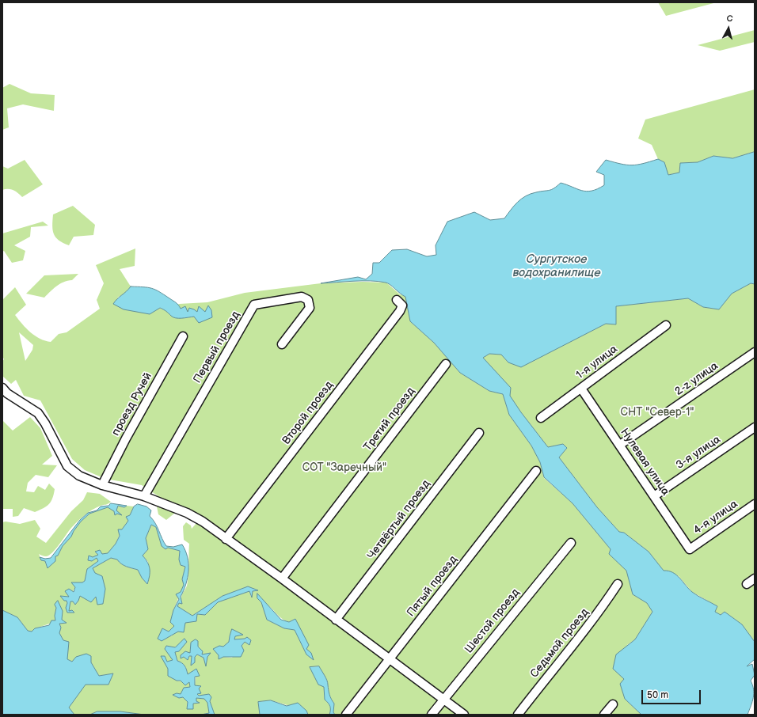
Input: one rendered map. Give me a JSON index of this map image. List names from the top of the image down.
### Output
{
  "streets": {
    "street": [
      "Первый проезд",
      "1-я улица",
      "2-z улица",
      "проезд Ручей",
      "Второй проезд",
      "Третий проезд",
      "3-я улица",
      "Нулевая улица",
      "4-я улица",
      "Четвёртый проезд",
      "Пятый проезд",
      "Шестой проезд",
      "Седьмой проезд"
    ]
  },
  "crossings": [
    ["1-я улица", "Нулевая улица"],
    ["2-z улица", "Нулевая улица"],
    ["3-я улица", "Нулевая улица"],
    ["Нулевая улица", "4-я улица"]
  ],
  "water": ["Сургутское водохранилище"],
  "parks": ["СНТ \"Север-1\"", "СОТ \"Заречный\""],
  "scale_bar": "50 m",
  "north": "top"
}
